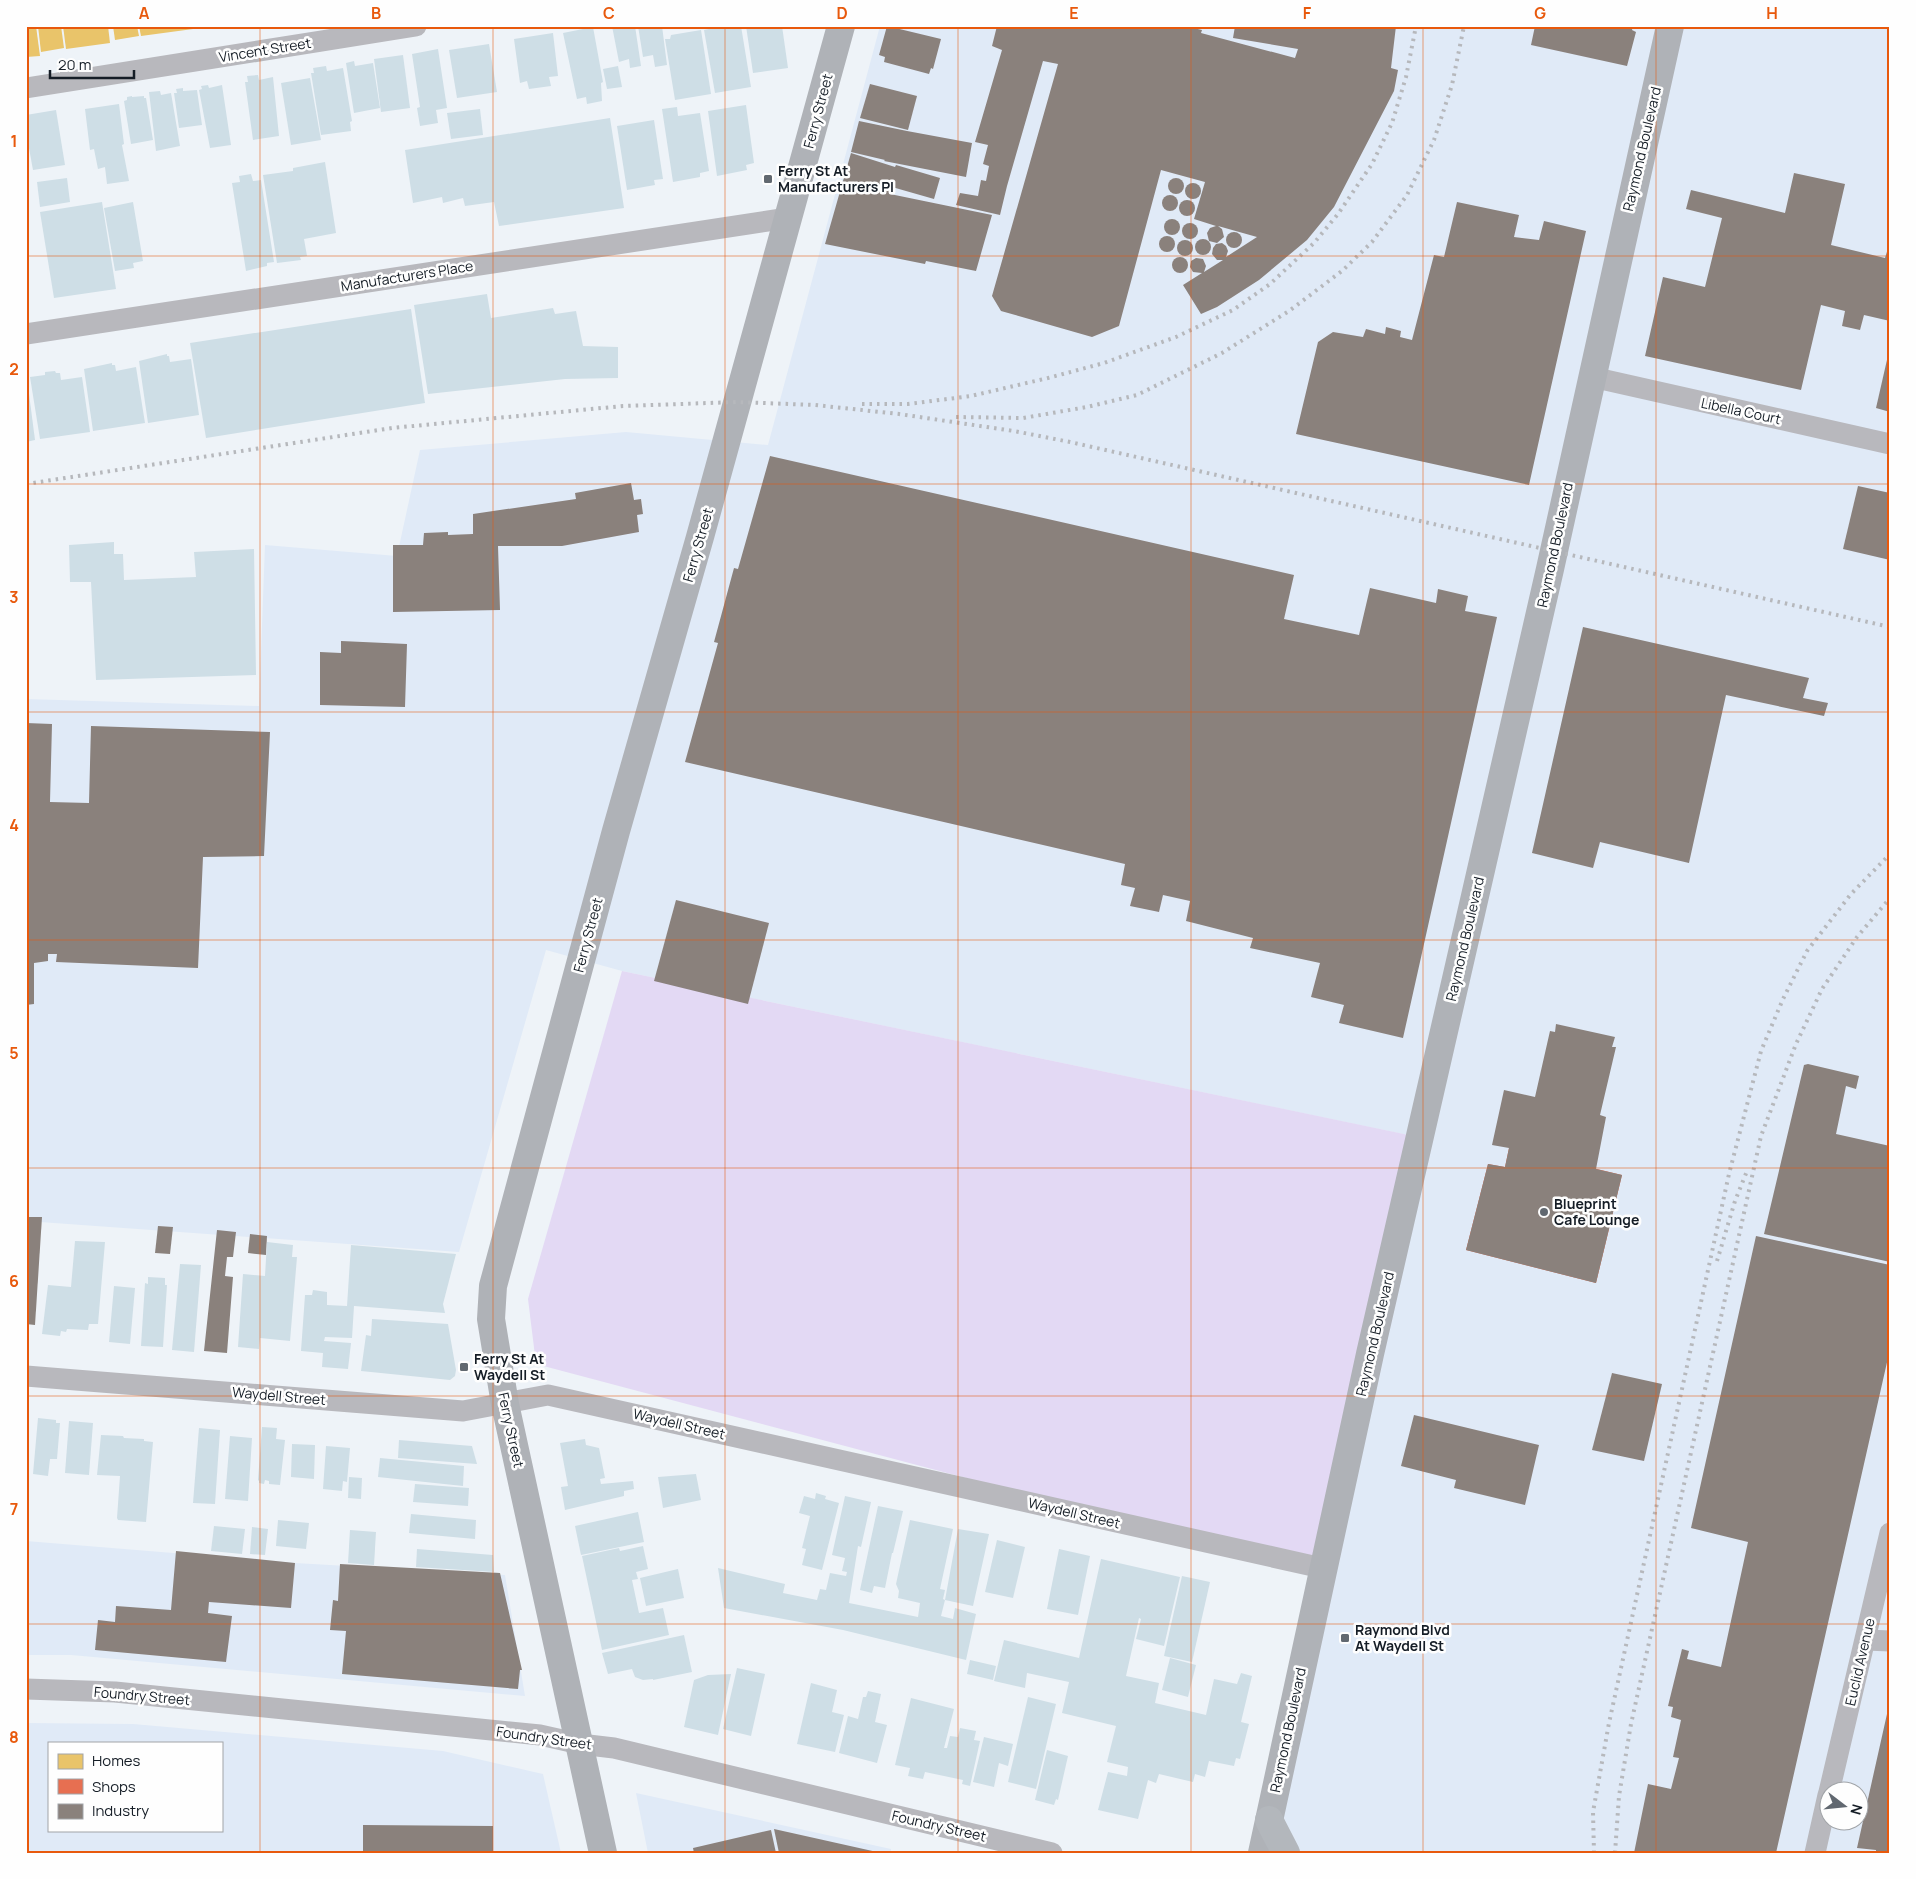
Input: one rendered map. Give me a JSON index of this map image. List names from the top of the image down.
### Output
{
  "streets": {
    "main road": ["Ferry Street", "Raymond Boulevard"],
    "street": [
      "Vincent Street",
      "Manufacturers Place",
      "Libella Court",
      "Waydell Street",
      "Euclid Avenue",
      "Foundry Street"
    ]
  },
  "crossings": [
    ["Ferry Street", "Manufacturers Place"],
    ["Ferry Street", "Waydell Street"],
    ["Ferry Street", "Foundry Street"],
    ["Raymond Boulevard", "Libella Court"],
    ["Raymond Boulevard", "Waydell Street"]
  ],
  "places": {
    "transit": ["Ferry St At Manufacturers Pl", "Ferry St At Waydell St", "Raymond Blvd At Waydell St"],
    "other": ["Blueprint Cafe Lounge"]
  },
  "legend": ["Homes", "Shops", "Industry"],
  "scale_bar": "20 m",
  "north": "right",
  "grid": {
    "columns": [
      "A",
      "B",
      "C",
      "D",
      "E",
      "F",
      "G",
      "H"
    ],
    "rows": [
      "1",
      "2",
      "3",
      "4",
      "5",
      "6",
      "7",
      "8"
    ]
  }
}
